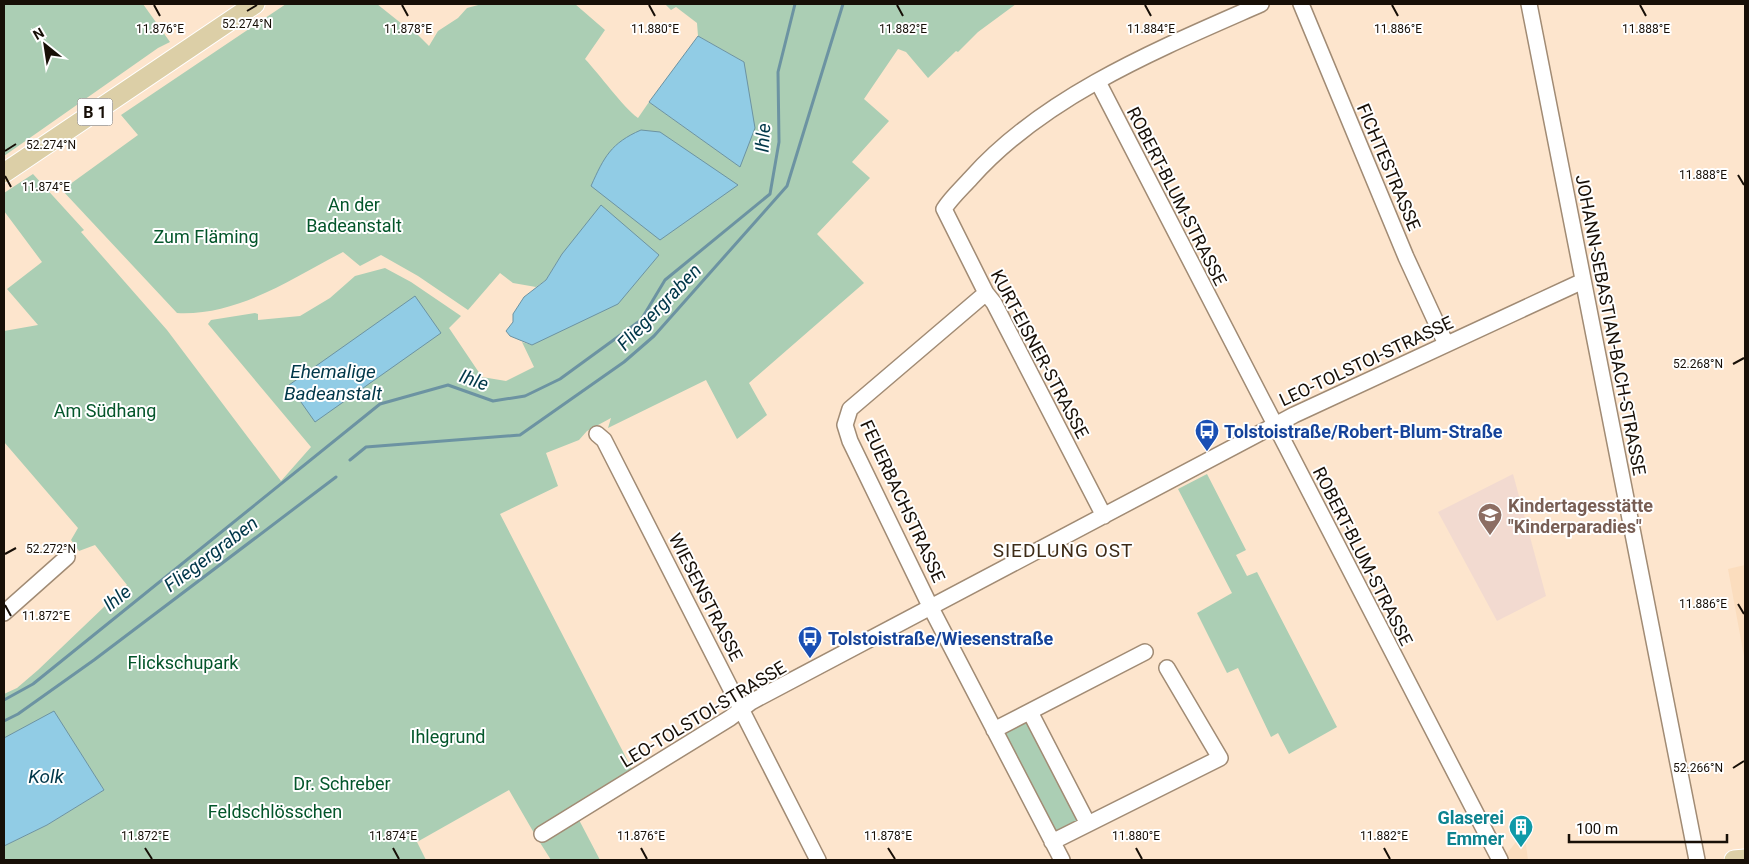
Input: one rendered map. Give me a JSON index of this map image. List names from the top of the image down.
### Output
{
  "streets": {
    "main road": ["B 1"],
    "street": [
      "FICHTESTRASSE",
      "ROBERT-BLUM-STRASSE",
      "JOHANN-SEBASTIAN-BACH-STRASSE",
      "KURT-EISNER-STRASSE",
      "LEO-TOLSTOI-STRASSE",
      "FEUERBACHSTRASSE",
      "WIESENSTRASSE"
    ]
  },
  "crossings": [
    ["FICHTESTRASSE", "LEO-TOLSTOI-STRASSE"],
    ["ROBERT-BLUM-STRASSE", "KURT-EISNER-STRASSE"],
    ["ROBERT-BLUM-STRASSE", "LEO-TOLSTOI-STRASSE"],
    ["JOHANN-SEBASTIAN-BACH-STRASSE", "LEO-TOLSTOI-STRASSE"],
    ["KURT-EISNER-STRASSE", "LEO-TOLSTOI-STRASSE"],
    ["KURT-EISNER-STRASSE", "FEUERBACHSTRASSE"],
    ["LEO-TOLSTOI-STRASSE", "FEUERBACHSTRASSE"],
    ["LEO-TOLSTOI-STRASSE", "WIESENSTRASSE"]
  ],
  "districts": ["SIEDLUNG OST"],
  "water": [
    "Ihle",
    "Fliegergraben",
    "Ehemalige Badeanstalt",
    "Kolk"
  ],
  "parks": [
    "An der Badeanstalt",
    "Zum Fläming",
    "Am Südhang",
    "Flickschupark",
    "Ihlegrund",
    "Dr. Schreber",
    "Feldschlösschen"
  ],
  "places": {
    "bus stop": ["Tolstoistraße/Robert-Blum-Straße", "Tolstoistraße/Wiesenstraße"],
    "school or university": ["Kindertagesstätte \"Kinderparadies\""],
    "building": ["Glaserei Emmer"]
  },
  "scale_bar": "100 m",
  "north": "top left",
  "coordinates": [
    "52.274°N",
    "11.876°E",
    "11.878°E",
    "11.880°E",
    "11.882°E",
    "11.884°E",
    "11.886°E",
    "11.888°E",
    "11.874°E",
    "52.268°N",
    "52.272°N",
    "11.872°E",
    "52.266°N"
  ]
}
